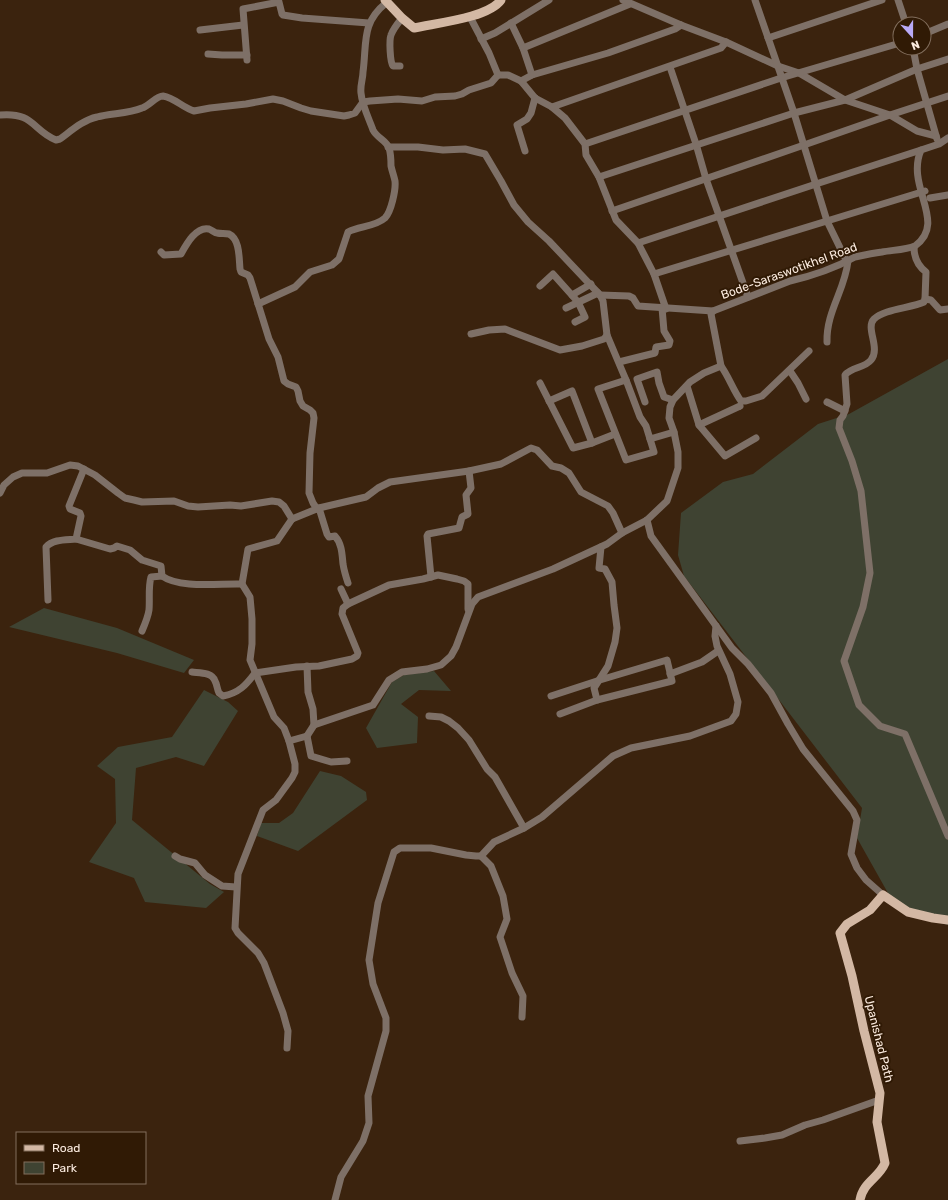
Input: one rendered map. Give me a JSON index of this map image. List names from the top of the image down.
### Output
{
  "streets": {
    "main road": ["Upanishad Path"],
    "street": ["Bode-Saraswotikhel Road"]
  },
  "legend": ["Road", "Park"],
  "north": "bottom"
}
